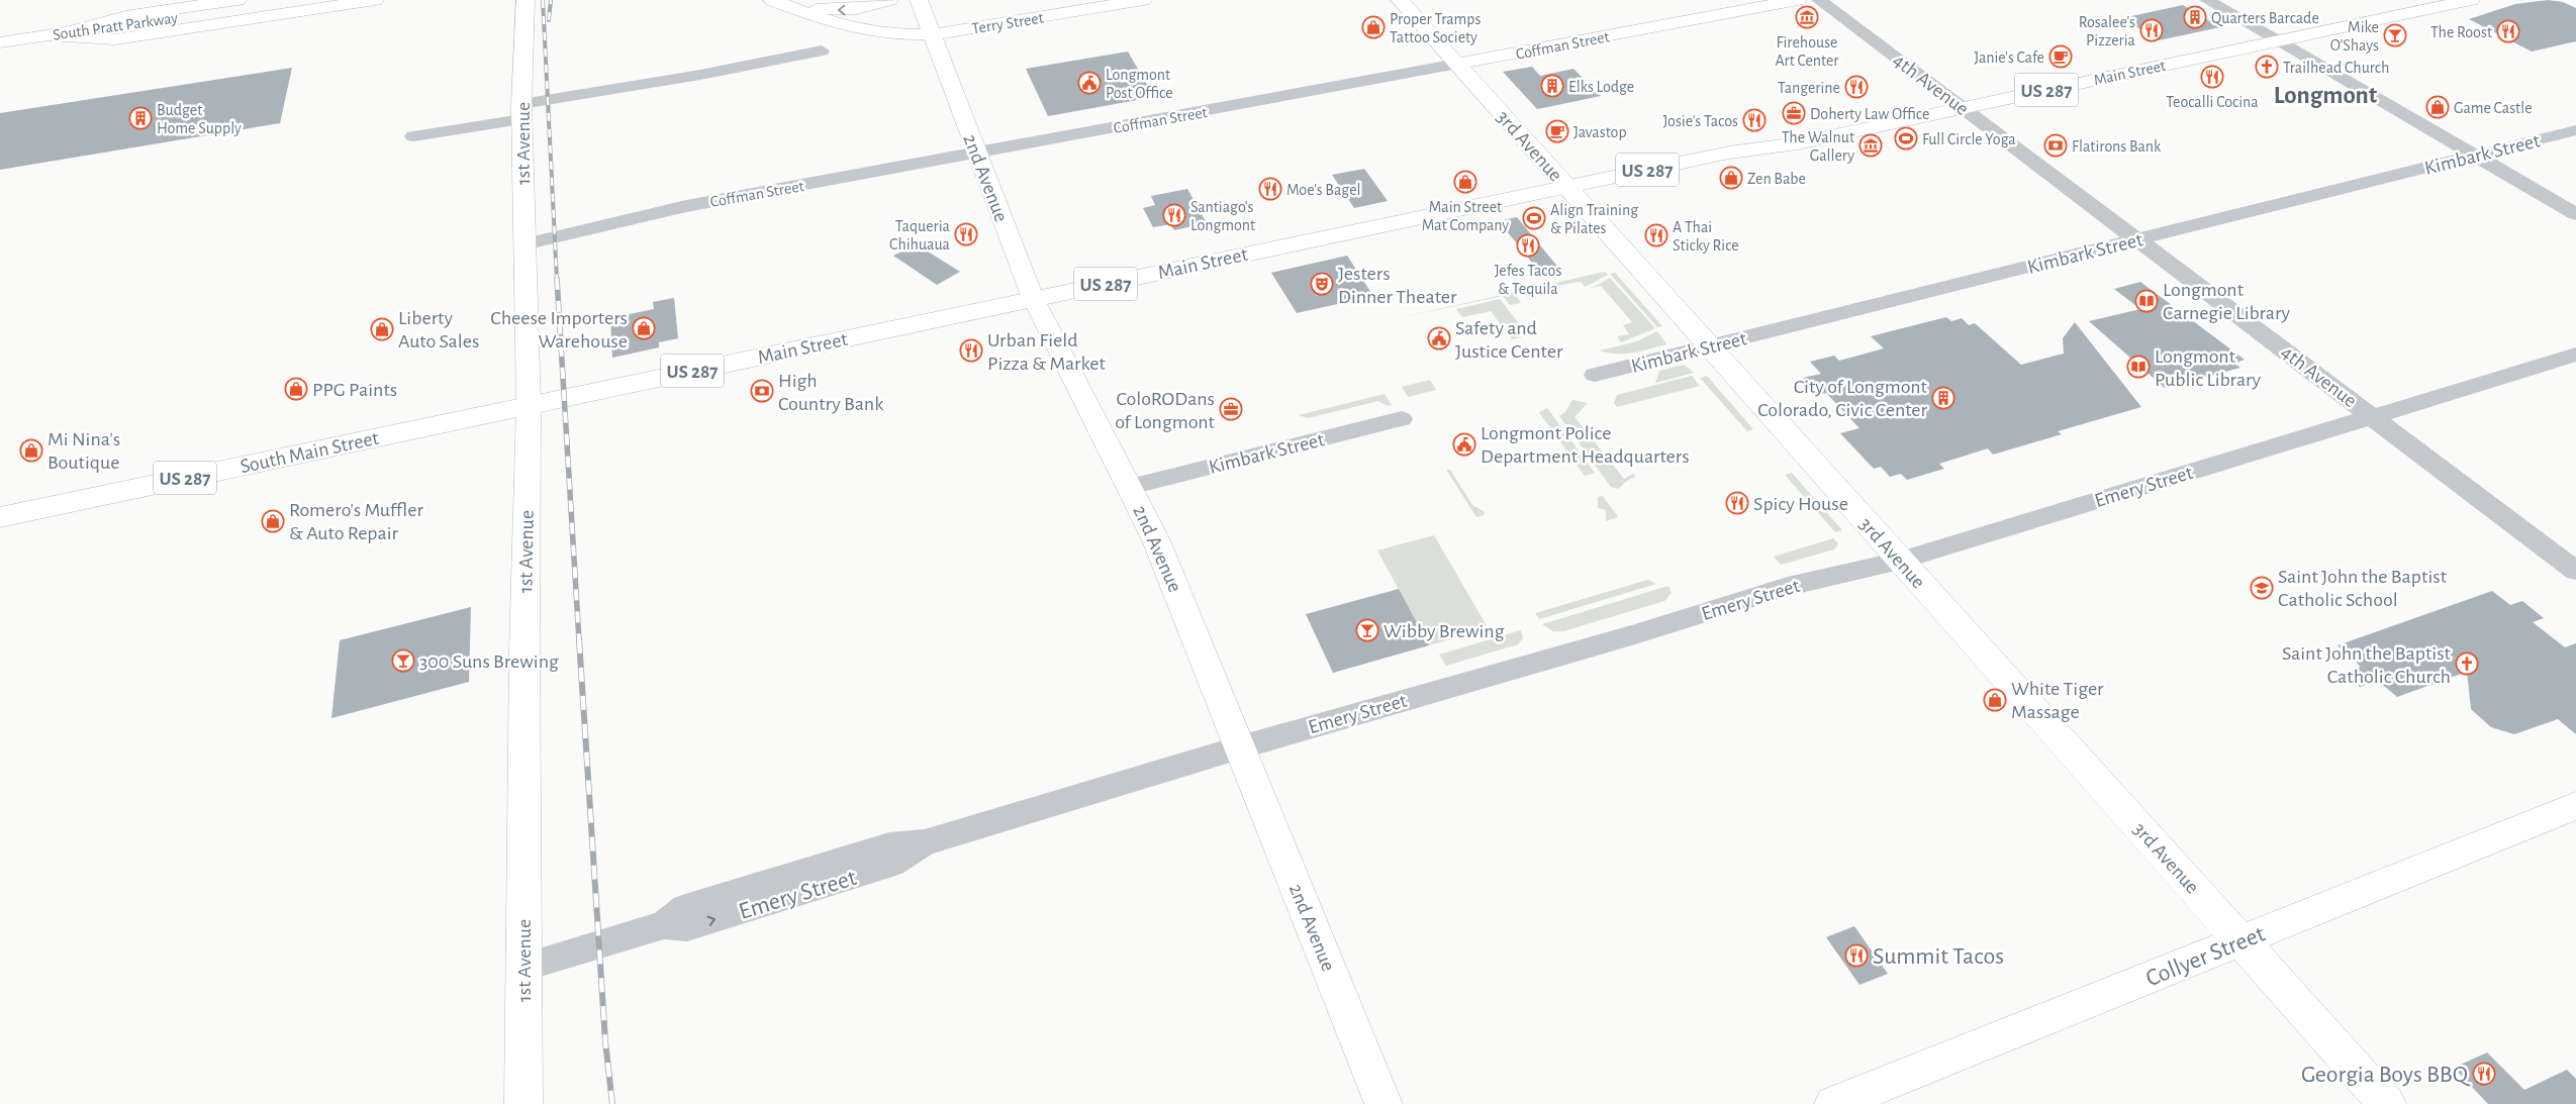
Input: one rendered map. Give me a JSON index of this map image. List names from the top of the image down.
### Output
{
  "streets": {
    "main road": [
      "Terry Street",
      "South Pratt Parkway",
      "Coffman Street",
      "Main Street",
      "US 287",
      "1st Avenue",
      "3rd Avenue",
      "2nd Avenue",
      "South Main Street",
      "Collyer Street"
    ],
    "street": ["4th Avenue", "Kimbark Street", "Emery Street"]
  },
  "crossings": [
    ["Terry Street", "2nd Avenue"],
    ["Coffman Street", "1st Avenue"],
    ["Coffman Street", "3rd Avenue"],
    ["Coffman Street", "2nd Avenue"],
    ["Main Street", "4th Avenue"],
    ["Main Street", "1st Avenue"],
    ["Main Street", "3rd Avenue"],
    ["Main Street", "2nd Avenue"],
    ["Main Street", "South Main Street"],
    ["4th Avenue", "Kimbark Street"],
    ["4th Avenue", "Emery Street"],
    ["1st Avenue", "South Main Street"],
    ["1st Avenue", "Emery Street"],
    ["3rd Avenue", "Kimbark Street"],
    ["3rd Avenue", "Emery Street"],
    ["3rd Avenue", "Collyer Street"],
    ["Kimbark Street", "2nd Avenue"],
    ["2nd Avenue", "Emery Street"]
  ],
  "districts": ["Longmont"],
  "places": {
    "museum": ["Firehouse Art Center", "The Walnut Gallery"],
    "building": [
      "Quarters Barcade",
      "Elks Lodge",
      "Budget Home Supply",
      "City of Longmont Colorado, Civic Center"
    ],
    "shop": [
      "Proper Tramps Tattoo Society",
      "Game Castle",
      "Zen Babe",
      "Main Street Mat Company",
      "Cheese Importers Warehouse",
      "Liberty Auto Sales",
      "PPG Paints",
      "Mi Nina's Boutique",
      "Romero's Muffler & Auto Repair",
      "White Tiger Massage"
    ],
    "restaurant": [
      "Rosalee's Pizzeria",
      "The Roost",
      "Teocalli Cocina",
      "Tangerine",
      "Josie’s Tacos",
      "Moe's Bagel",
      "Santiago's Longmont",
      "Taqueria Chihuaua",
      "A Thai Sticky Rice",
      "Jefes Tacos & Tequila",
      "Urban Field Pizza & Market",
      "Spicy House",
      "Summit Tacos",
      "Georgia Boys BBQ"
    ],
    "bar": ["Mike O'Shays", "Wibby Brewing", "300 Suns Brewing"],
    "cafe": ["Janie's Cafe", "Javastop"],
    "church": ["Trailhead Church", "Saint John the Baptist Catholic Church"],
    "public building": ["Longmont Post Office", "Safety and Justice Center", "Longmont Police Department Headquarters"],
    "office": ["Doherty Law Office", "ColoRODans of Longmont"],
    "sports": ["Full Circle Yoga", "Align Training & Pilates"],
    "bank": ["Flatirons Bank", "High Country Bank"],
    "theatre": ["Jesters Dinner Theater"],
    "library": ["Longmont Carnegie Library", "Longmont Public Library"],
    "school or university": ["Saint John the Baptist Catholic School"]
  }
}
